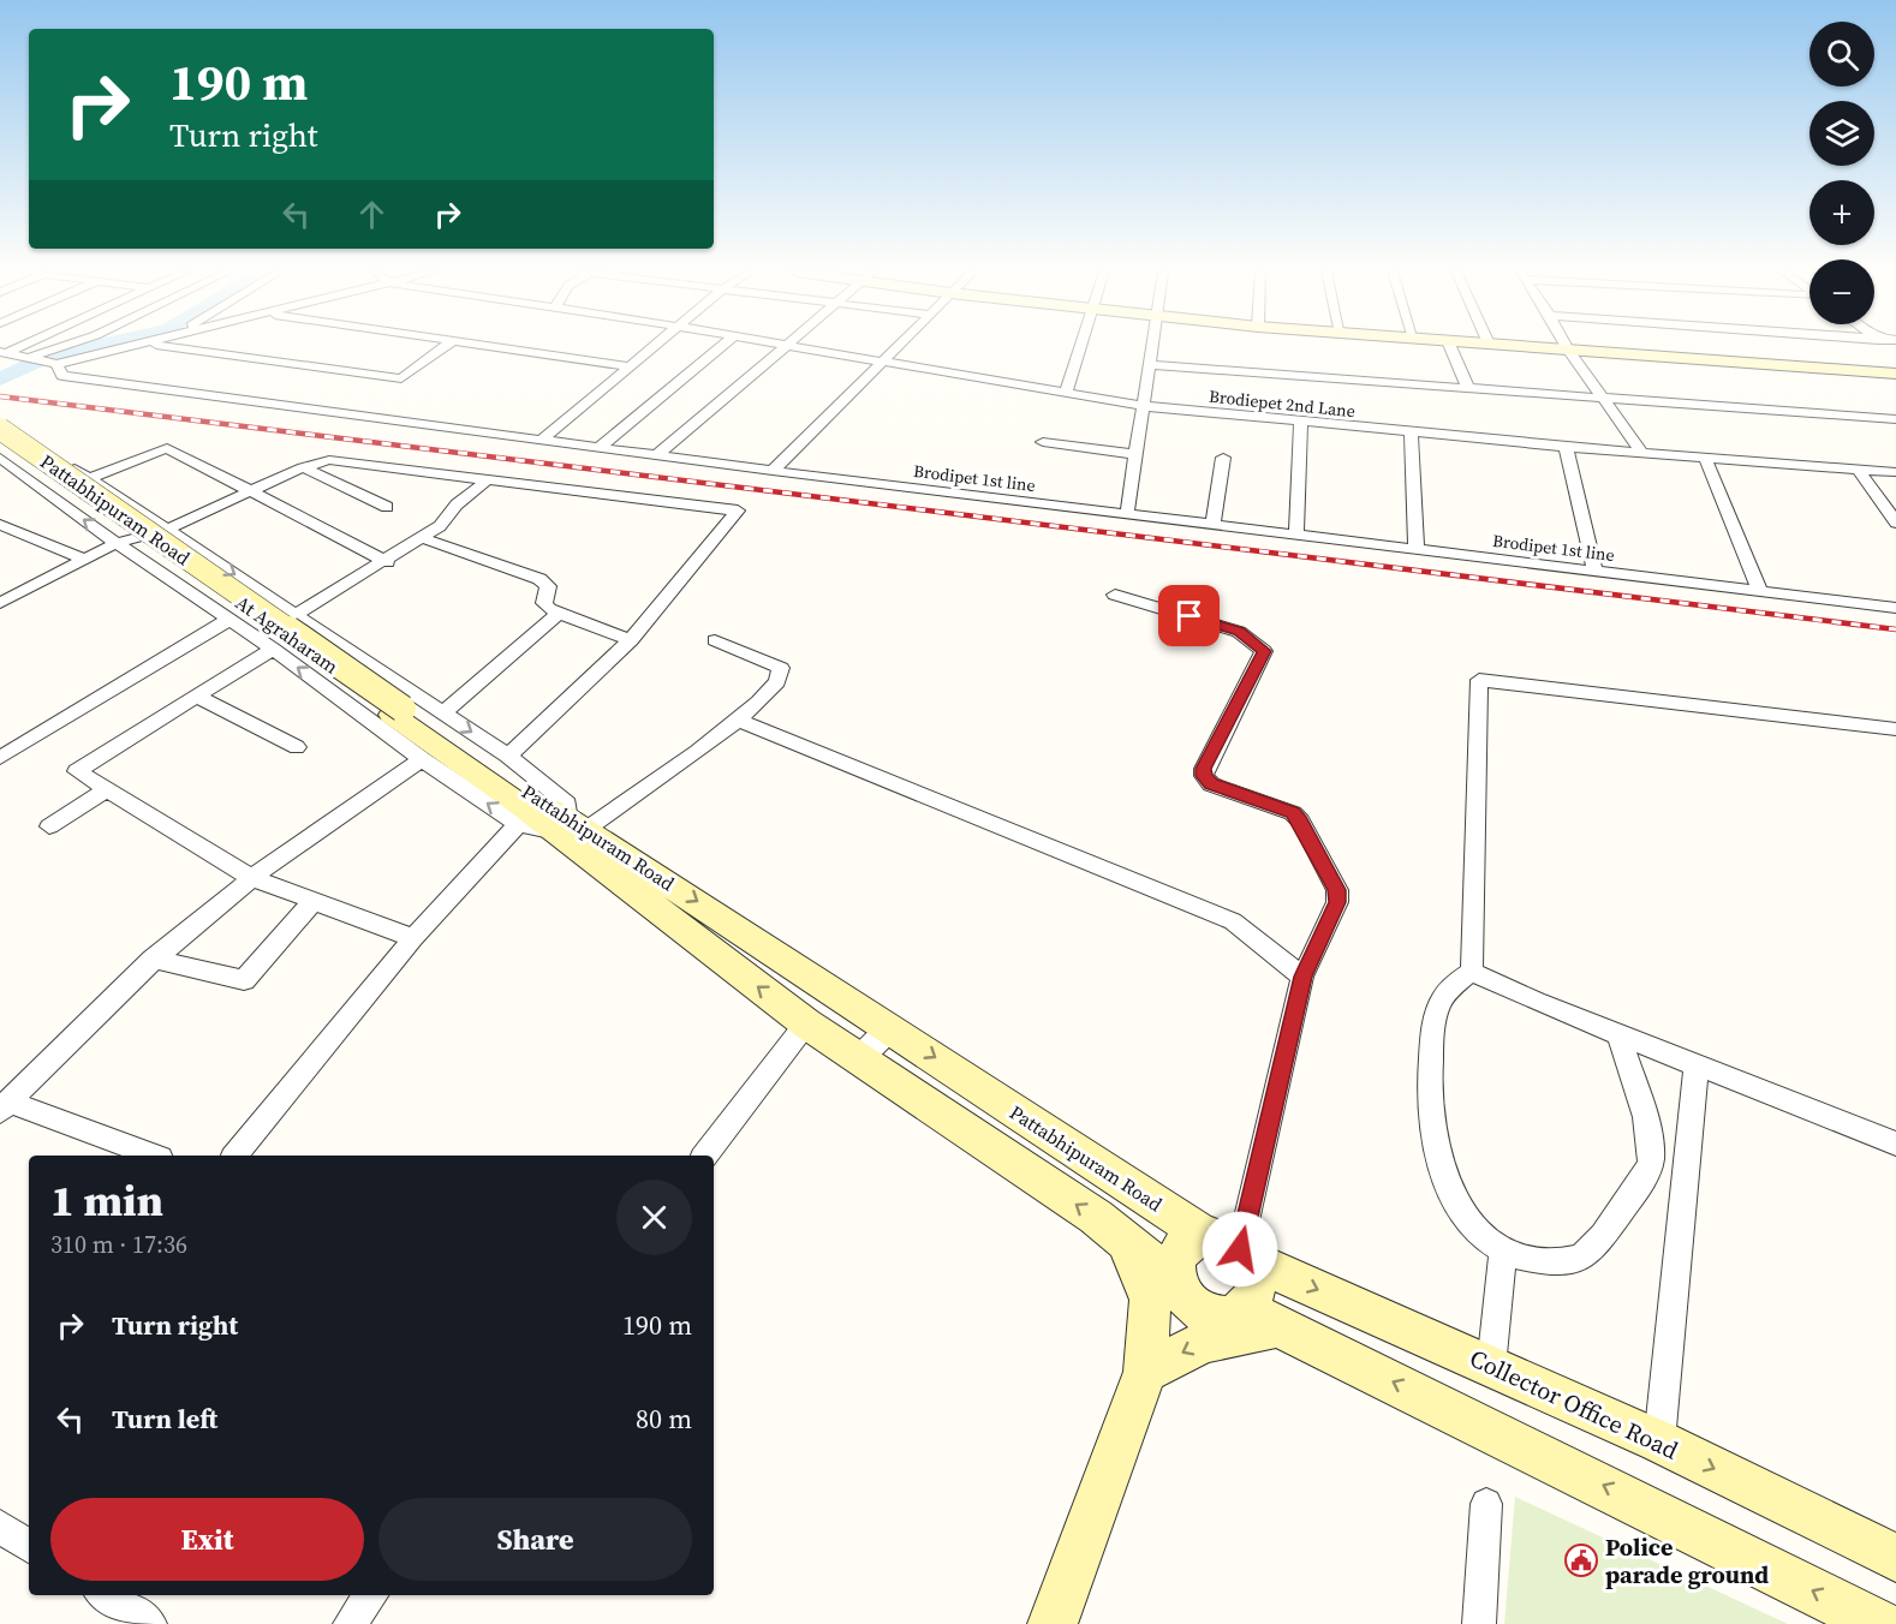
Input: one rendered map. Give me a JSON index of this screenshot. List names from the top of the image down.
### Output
{
  "streets": {
    "street": [
      "Brodiepet 2nd Lane",
      "Brodipet 1st line",
      "Pattabhipuram Road",
      "At Agraharam",
      "Collector Office Road"
    ]
  },
  "crossings": [
    ["Pattabhipuram Road", "At Agraharam"],
    ["Pattabhipuram Road", "Collector Office Road"]
  ],
  "places": {
    "public building": ["Police parade ground"]
  },
  "page": {
    "map_buttons": ["+", "−"],
    "turn": ["190 m", "Turn right"],
    "heading": ["1 min", "310 m · 17:36"],
    "list": [
      {
        "name": "Turn right",
        "value": "190 m"
      },
      {
        "name": "Turn left",
        "value": "80 m"
      }
    ],
    "buttons": ["Exit", "Share"]
  }
}
